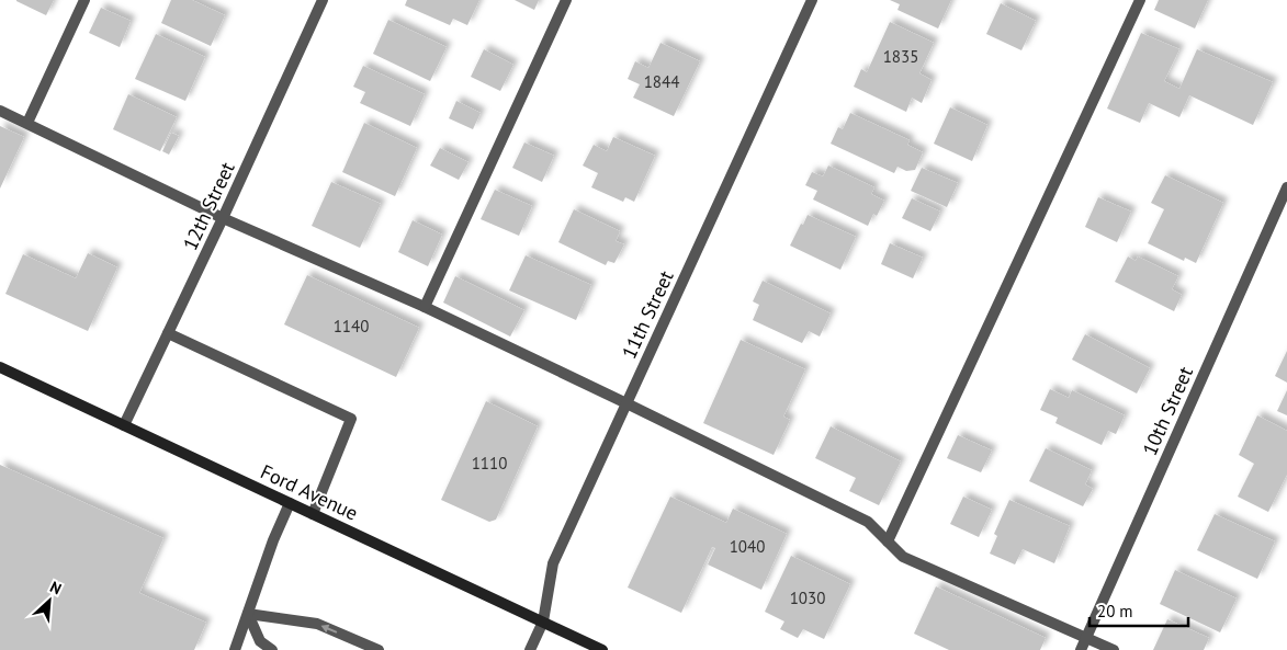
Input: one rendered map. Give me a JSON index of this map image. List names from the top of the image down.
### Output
{
  "streets": {
    "main road": ["Ford Avenue"],
    "street": ["12th Street", "11th Street", "10th Street"]
  },
  "crossings": [
    ["12th Street", "Ford Avenue"],
    ["11th Street", "Ford Avenue"]
  ],
  "house_numbers": [
    "1835",
    "1844",
    "1140",
    "1110",
    "1040",
    "1030"
  ],
  "scale_bar": "20 m",
  "north": "top right"
}
